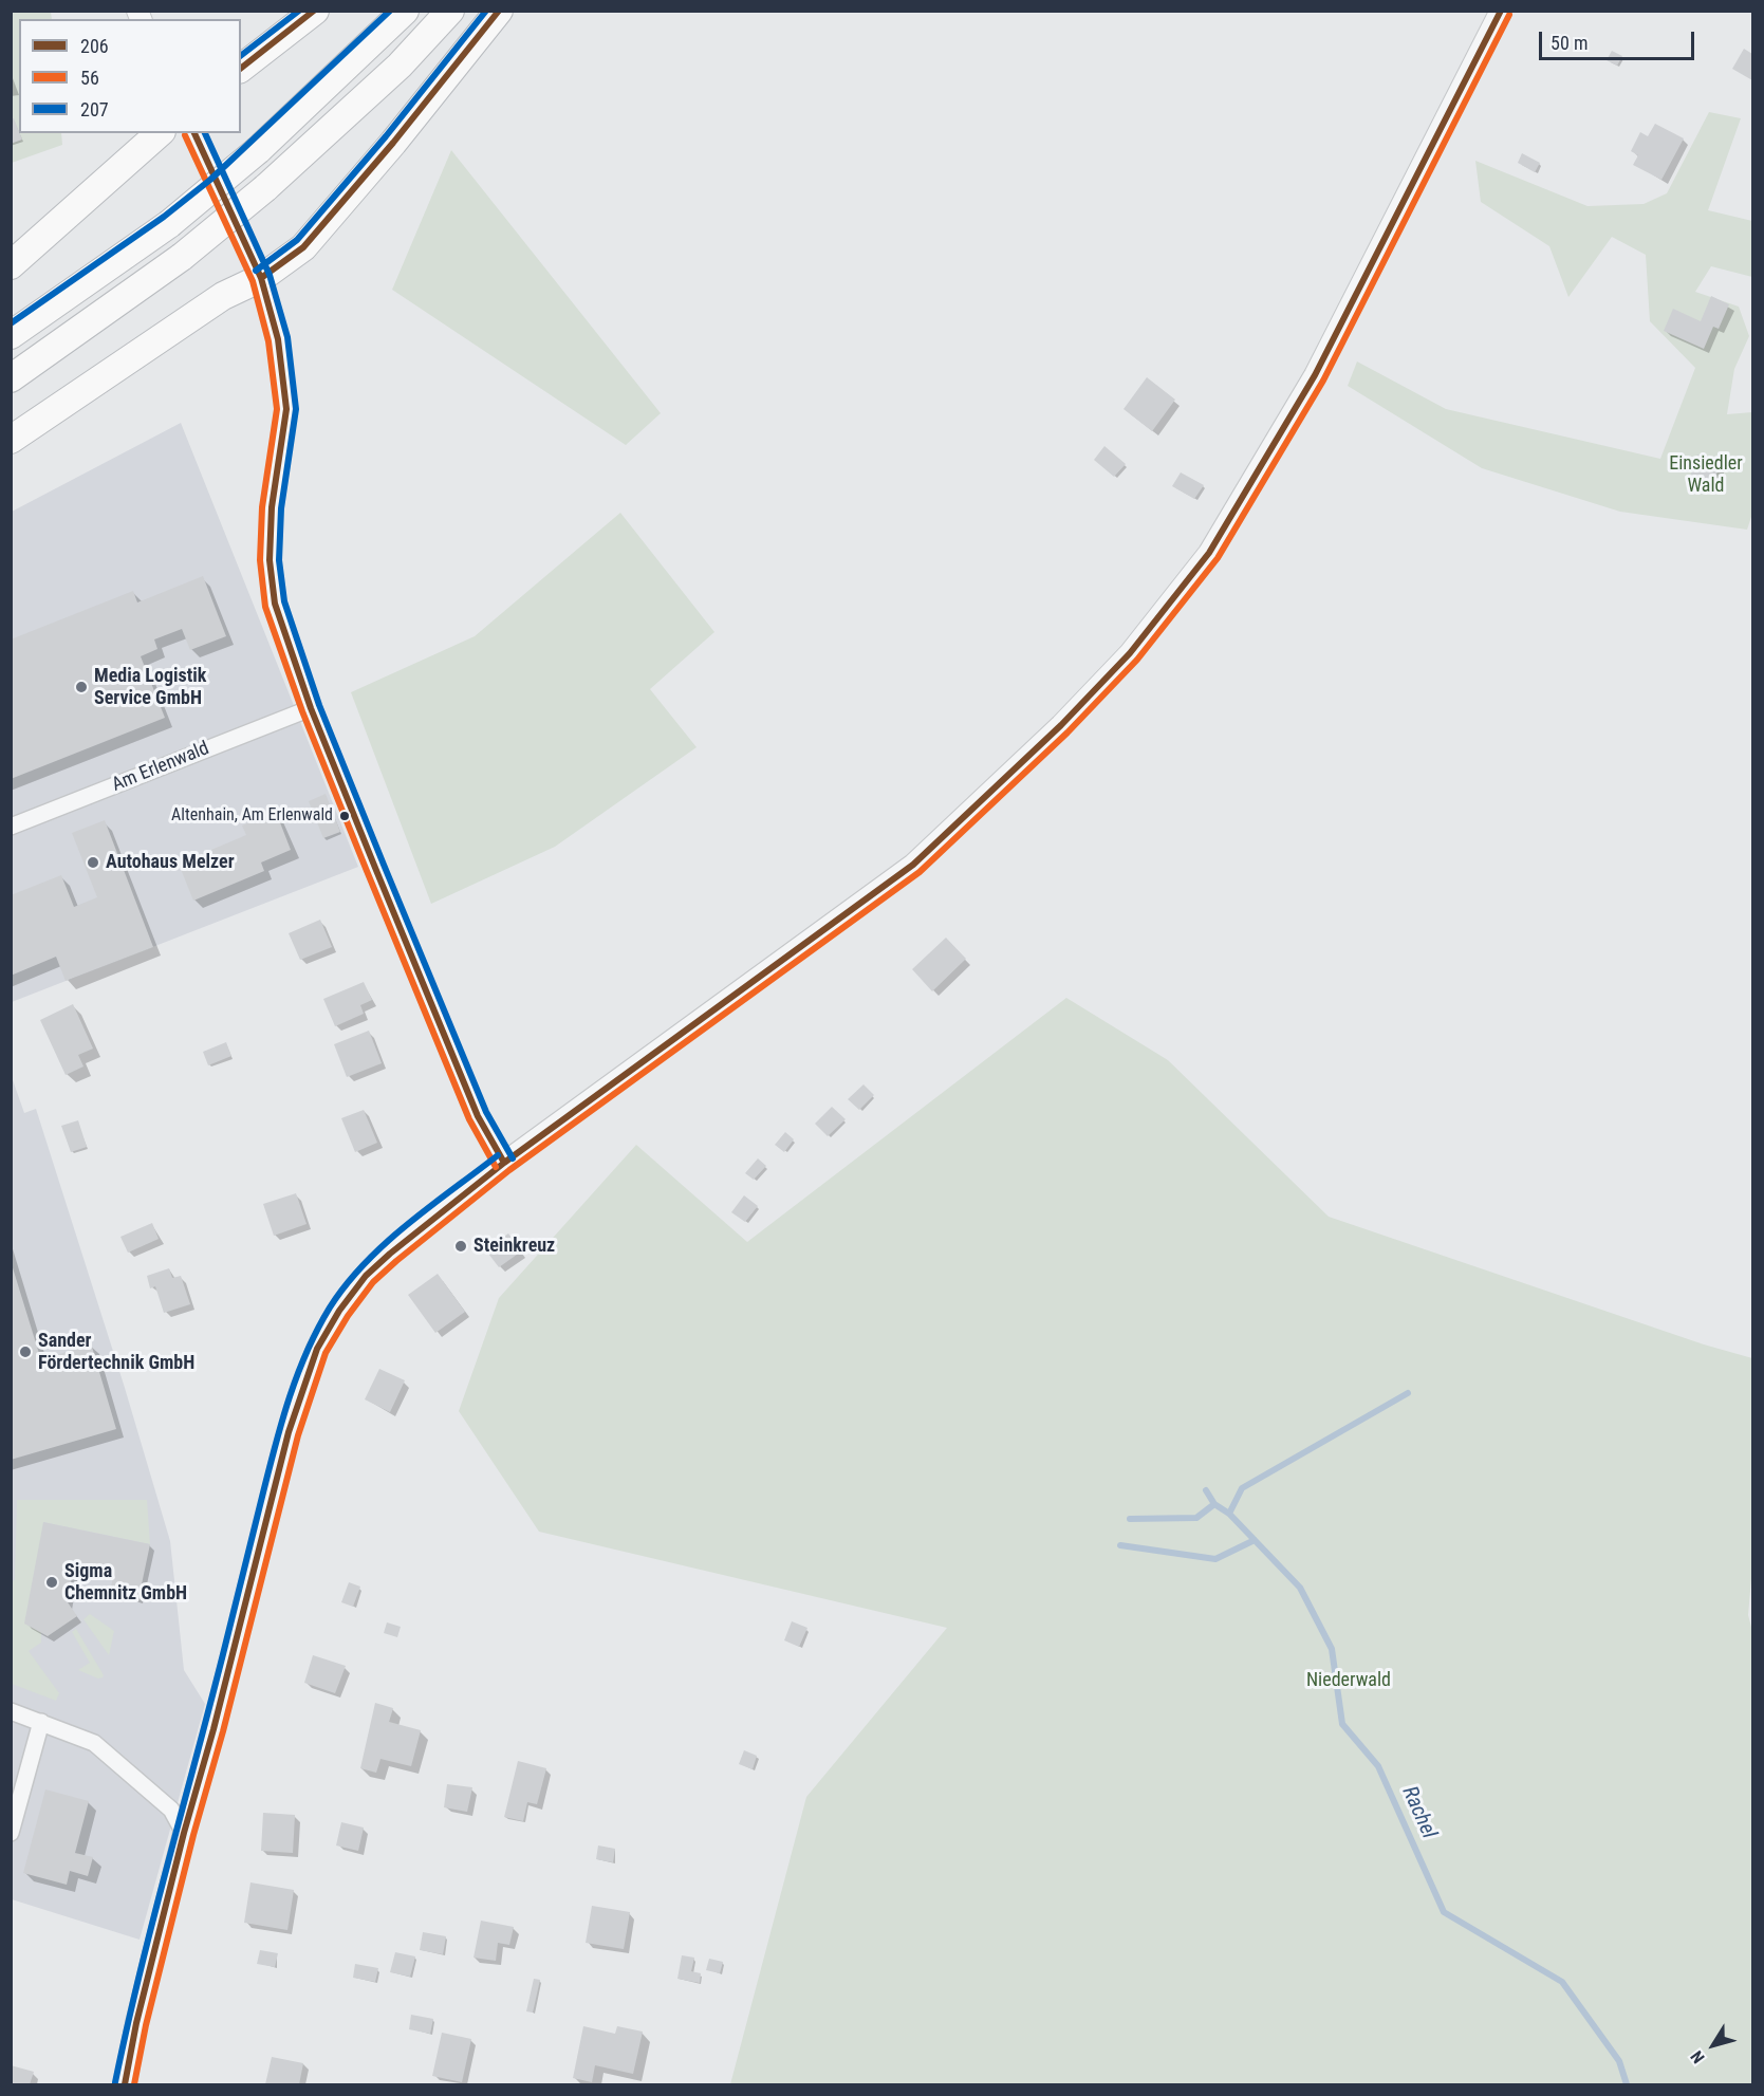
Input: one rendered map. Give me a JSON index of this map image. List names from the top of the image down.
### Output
{
  "streets": {
    "street": ["Am Erlenwald"]
  },
  "water": ["Rachel"],
  "parks": ["Einsiedler Wald", "Niederwald"],
  "places": [
    "Media Logistik Service GmbH",
    "Altenhain, Am Erlenwald",
    "Autohaus Melzer",
    "Steinkreuz",
    "Sander Fördertechnik GmbH",
    "Sigma Chemnitz GmbH"
  ],
  "lines": ["transit line 206", "transit line 207", "transit line 56"],
  "legend": ["206", "56", "207"],
  "scale_bar": "50 m",
  "north": "bottom left"
}
